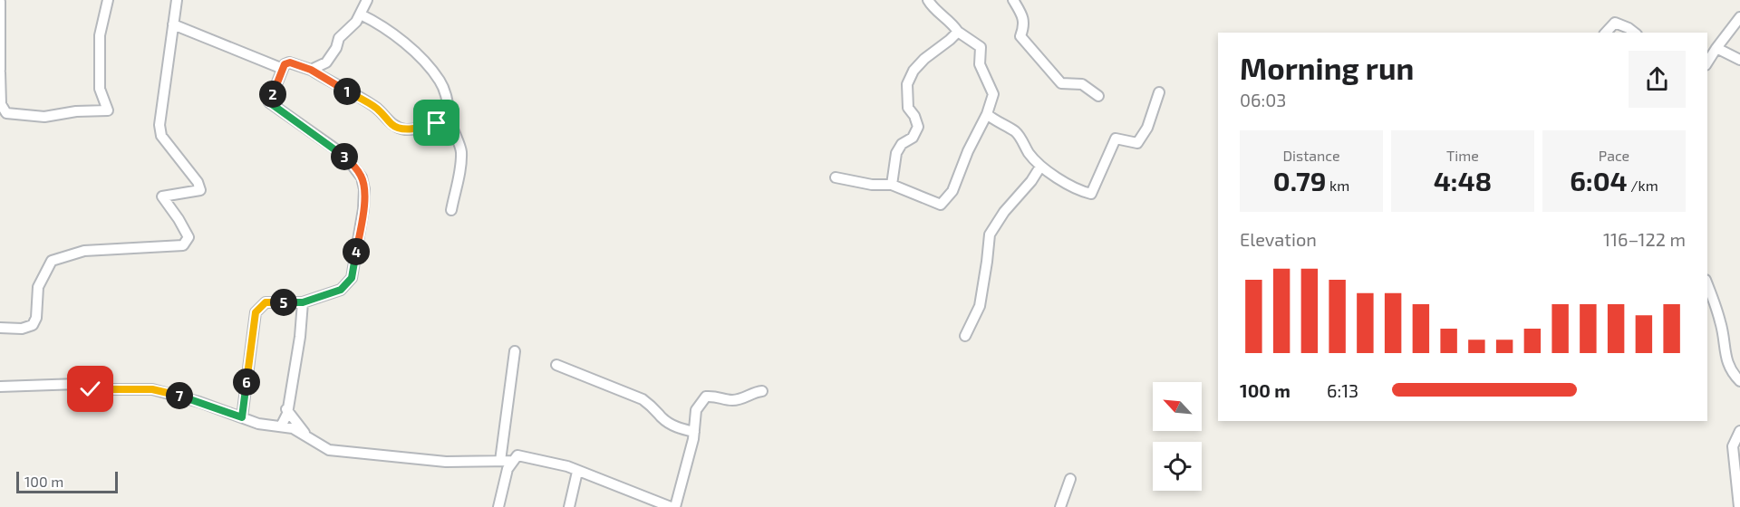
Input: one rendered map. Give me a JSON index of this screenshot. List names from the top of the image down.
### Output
{
  "scale_bar": "100 m",
  "north": "top left",
  "page": {
    "heading": ["Morning run", "06:03"],
    "pins": [
      "1",
      "2",
      "3",
      "4",
      "5",
      "6",
      "7"
    ],
    "stats": [
      ["Distance", "0.79 km"],
      ["Time", "4:48"],
      ["Pace", "6:04 /km"]
    ],
    "chart": ["Elevation", "116–122 m"],
    "list": [
      {
        "name": "100 m",
        "note": "6:13"
      }
    ],
    "scale": "100 m"
  }
}
